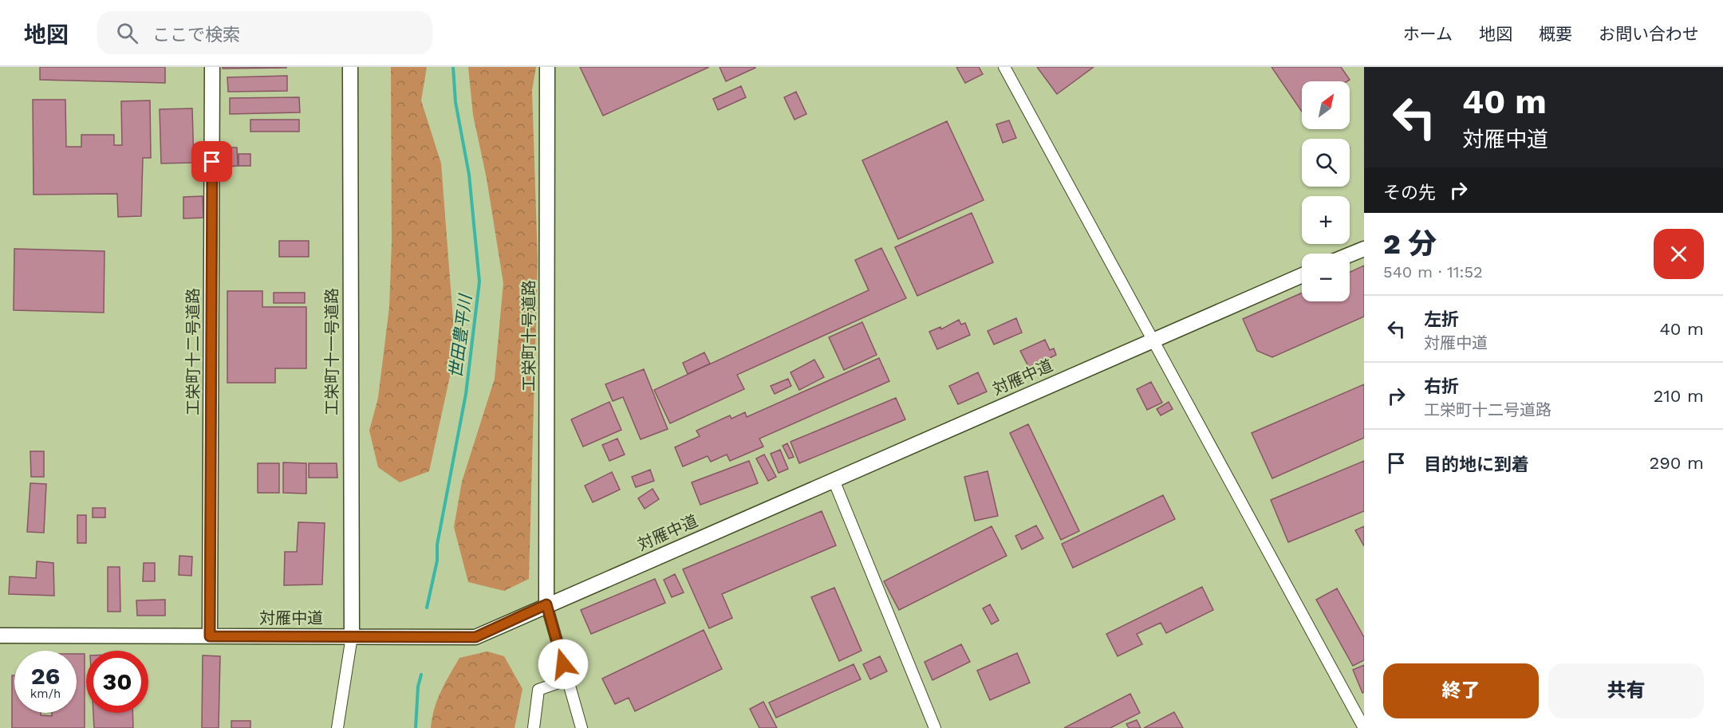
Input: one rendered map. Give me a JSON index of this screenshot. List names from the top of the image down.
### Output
{
  "streets": {
    "street": [
      "工栄町十号道路",
      "工栄町十二号道路",
      "工栄町十一号道路",
      "対雁中道"
    ]
  },
  "crossings": [
    ["工栄町十号道路", "対雁中道"],
    ["工栄町十二号道路", "対雁中道"],
    ["工栄町十一号道路", "対雁中道"]
  ],
  "water": ["世田豊平川"],
  "north": "top right",
  "page": {
    "header": "地図",
    "search": "ここで検索",
    "nav": [
      "ホーム",
      "地図",
      "概要",
      "お問い合わせ"
    ],
    "turn": ["40 m", "対雁中道"],
    "map_buttons": ["+", "−"],
    "then": "その先",
    "heading": ["2 分", "540 m · 11:52"],
    "list": [
      {
        "name": "左折",
        "note": "対雁中道",
        "value": "40 m"
      },
      {
        "name": "右折",
        "note": "工栄町十二号道路",
        "value": "210 m"
      },
      {
        "name": "目的地に到着",
        "value": "290 m"
      }
    ],
    "speed": "26 km/h",
    "limit": "30",
    "buttons": ["終了", "共有"]
  }
}
